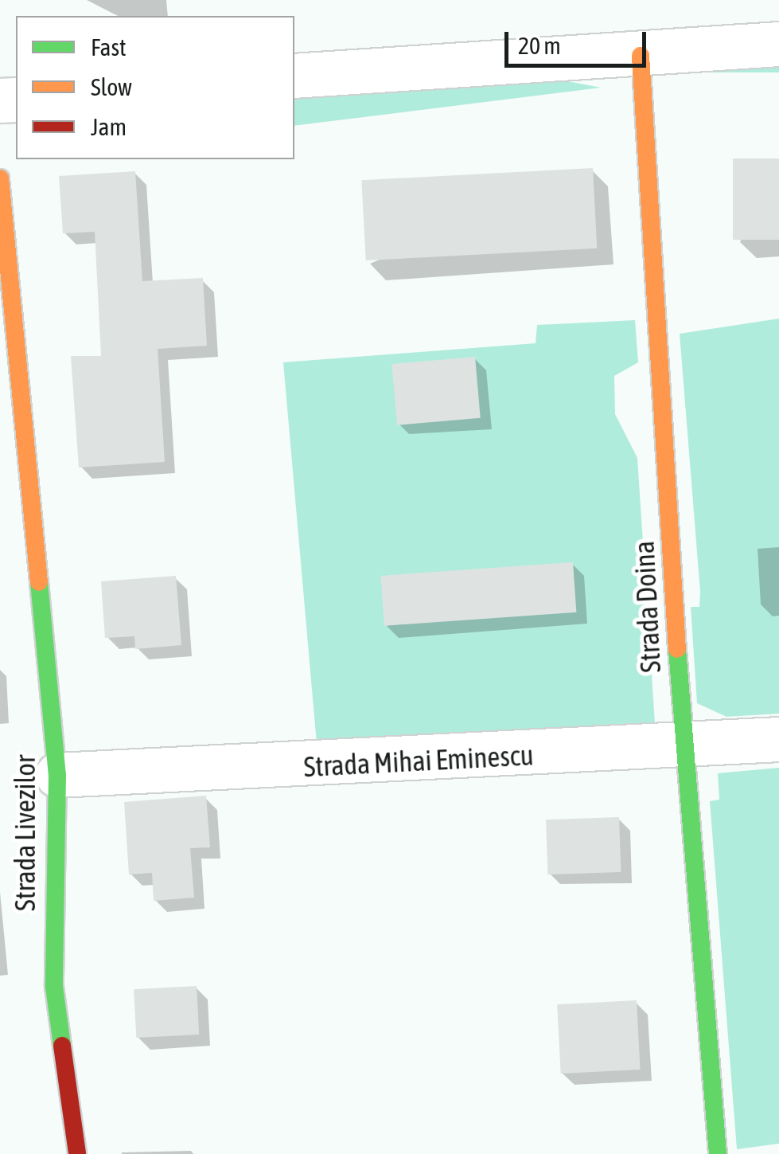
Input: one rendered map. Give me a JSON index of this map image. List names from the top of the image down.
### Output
{
  "streets": {
    "street": ["Strada Doina", "Strada Mihai Eminescu", "Strada Livezilor"]
  },
  "crossings": [
    ["Strada Doina", "Strada Mihai Eminescu"],
    ["Strada Mihai Eminescu", "Strada Livezilor"]
  ],
  "legend": ["Fast", "Slow", "Jam"],
  "scale_bar": "20 m"
}
